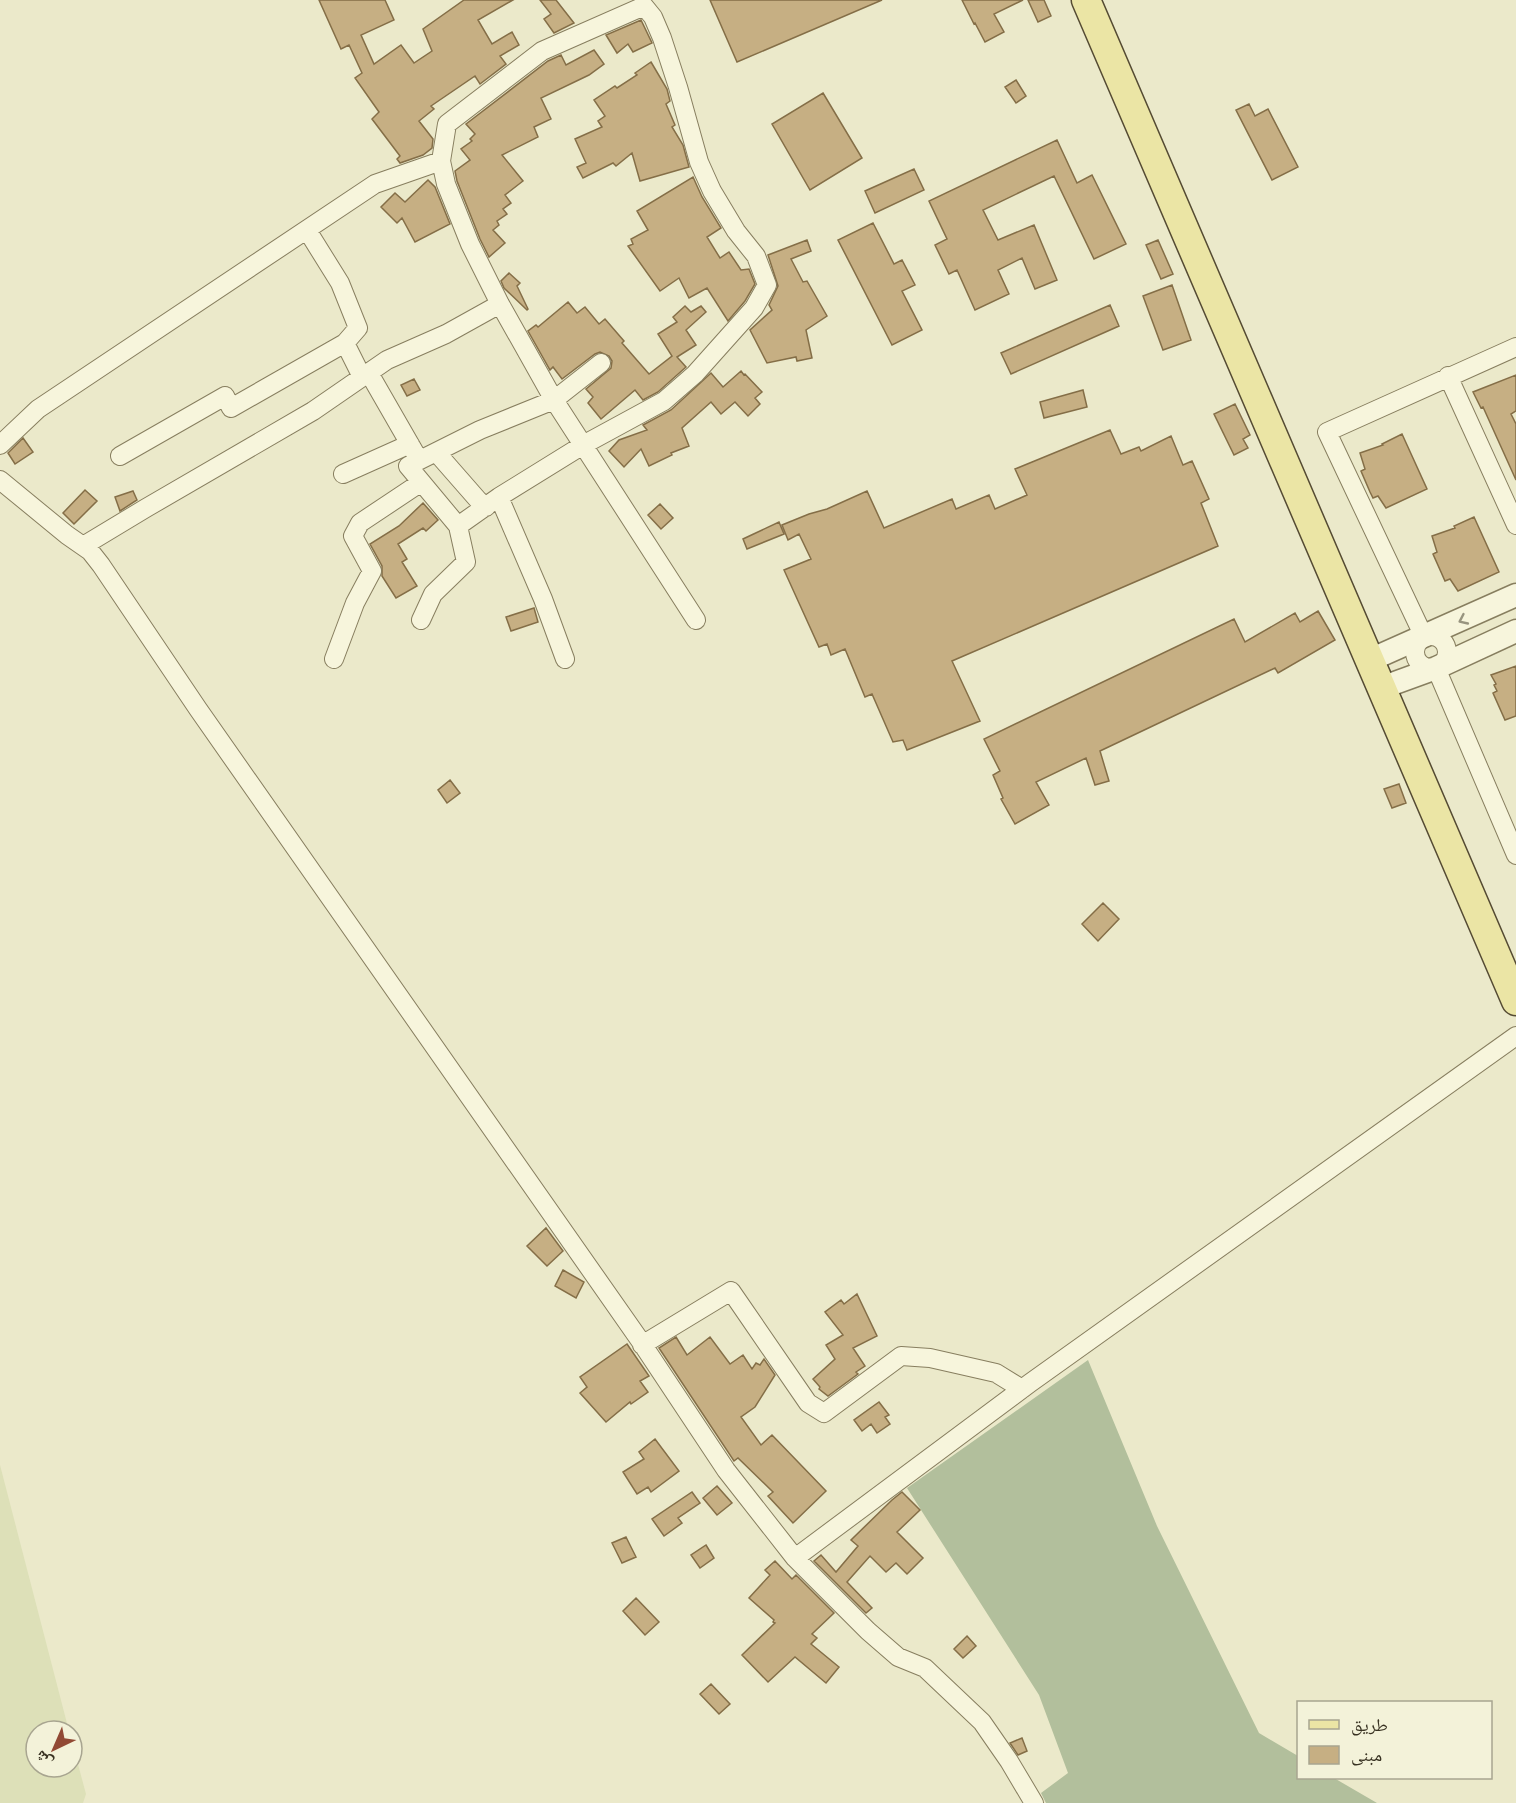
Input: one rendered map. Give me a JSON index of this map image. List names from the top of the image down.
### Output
{
  "legend": ["طريق", "مبنى"],
  "north": "bottom left"
}
